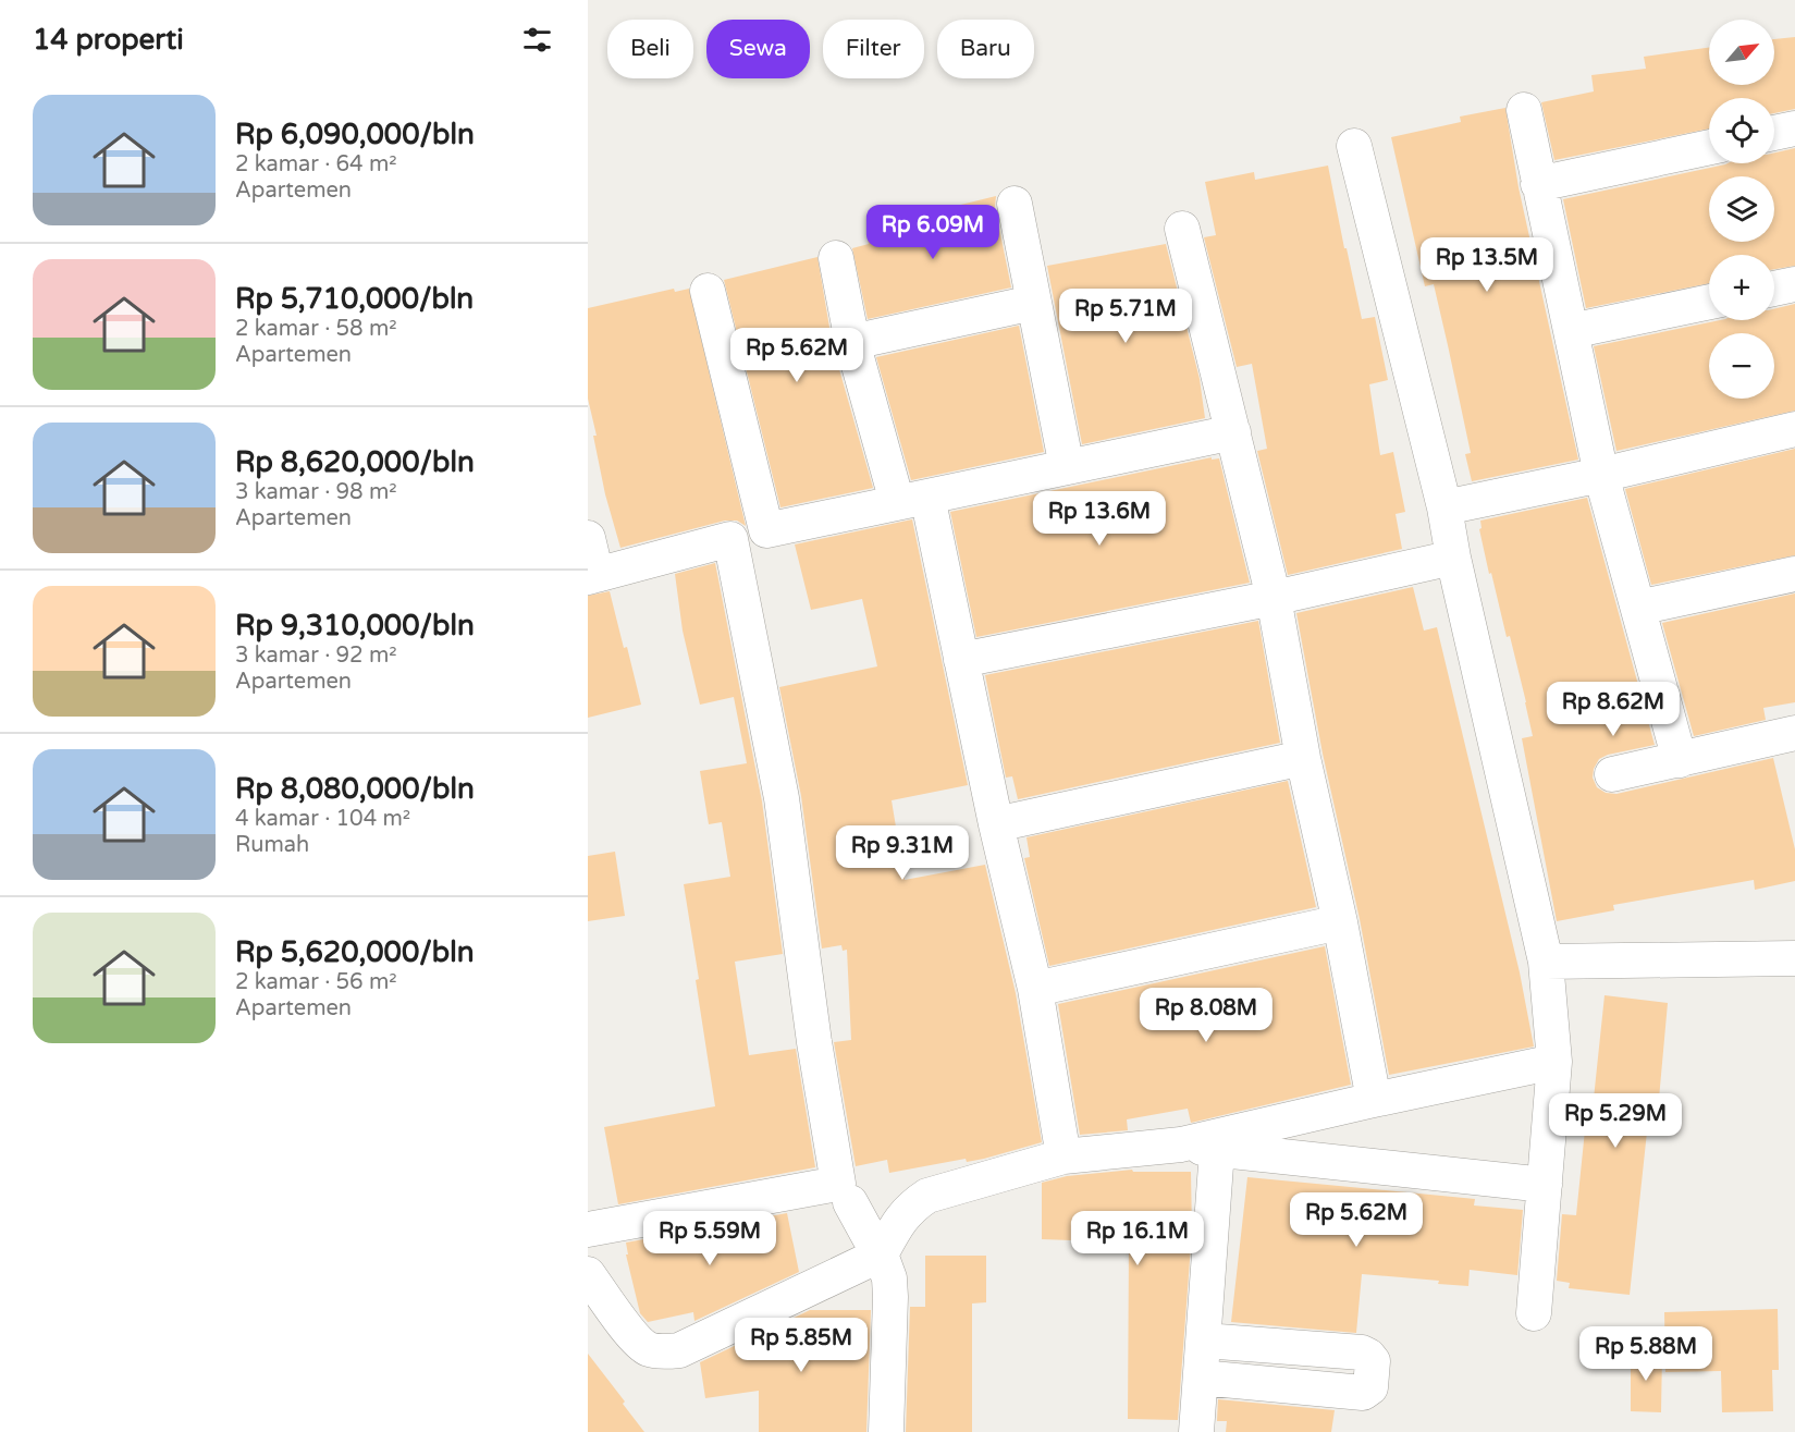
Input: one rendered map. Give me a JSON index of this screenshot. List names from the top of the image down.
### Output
{
  "north": "top right",
  "page": {
    "heading": "14 properti",
    "map_buttons": ["+", "−"],
    "chip": [
      "Beli",
      "Sewa",
      "Filter",
      "Baru"
    ],
    "list": [
      {
        "name": "Rp 6,090,000/bln",
        "note": "2 kamar · 64 m² · Apartemen"
      },
      {
        "name": "Rp 5,710,000/bln",
        "note": "2 kamar · 58 m² · Apartemen"
      },
      {
        "name": "Rp 8,620,000/bln",
        "note": "3 kamar · 98 m² · Apartemen"
      },
      {
        "name": "Rp 9,310,000/bln",
        "note": "3 kamar · 92 m² · Apartemen"
      },
      {
        "name": "Rp 8,080,000/bln",
        "note": "4 kamar · 104 m² · Rumah"
      },
      {
        "name": "Rp 5,620,000/bln",
        "note": "2 kamar · 56 m² · Apartemen"
      }
    ],
    "price": [
      "Rp 6.09M",
      "Rp 13.5M",
      "Rp 5.71M",
      "Rp 5.62M",
      "Rp 13.6M",
      "Rp 8.62M",
      "Rp 9.31M",
      "Rp 8.08M",
      "Rp 5.29M",
      "Rp 5.62M",
      "Rp 5.59M",
      "Rp 16.1M",
      "Rp 5.85M",
      "Rp 5.88M"
    ]
  }
}
